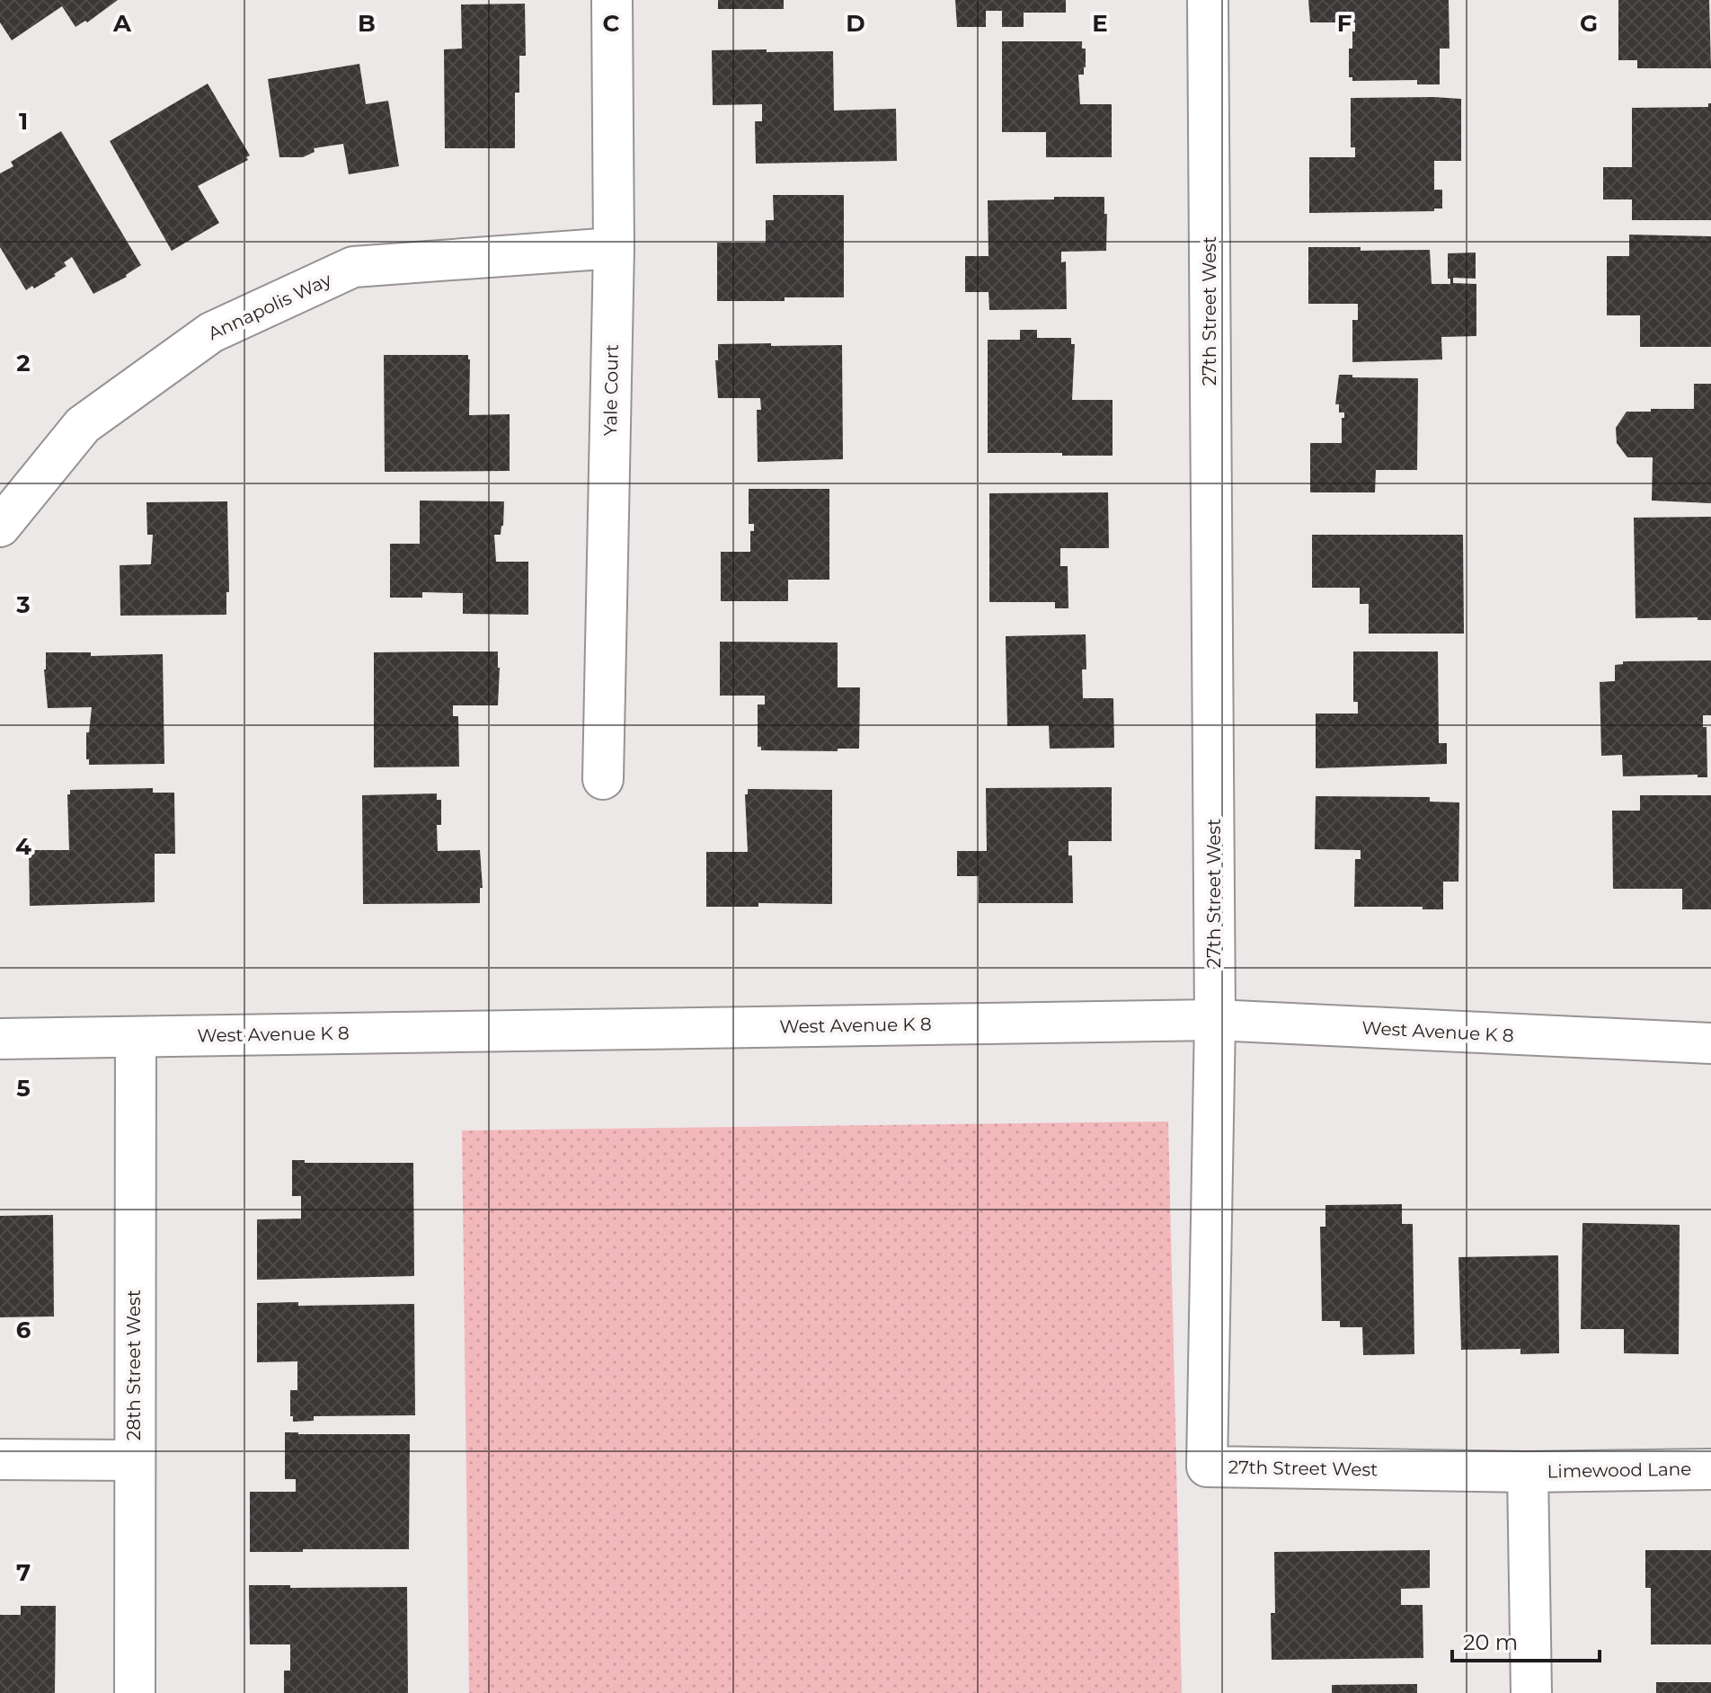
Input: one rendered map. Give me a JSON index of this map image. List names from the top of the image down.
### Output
{
  "streets": {
    "street": [
      "Annapolis Way",
      "27th Street West",
      "Yale Court",
      "West Avenue K 8",
      "28th Street West",
      "Limewood Lane"
    ]
  },
  "crossings": [
    ["Annapolis Way", "Yale Court"],
    ["27th Street West", "West Avenue K 8"],
    ["27th Street West", "Limewood Lane"],
    ["West Avenue K 8", "28th Street West"]
  ],
  "scale_bar": "20 m",
  "grid": {
    "columns": [
      "A",
      "B",
      "C",
      "D",
      "E",
      "F",
      "G"
    ],
    "rows": [
      "1",
      "2",
      "3",
      "4",
      "5",
      "6",
      "7"
    ]
  }
}
